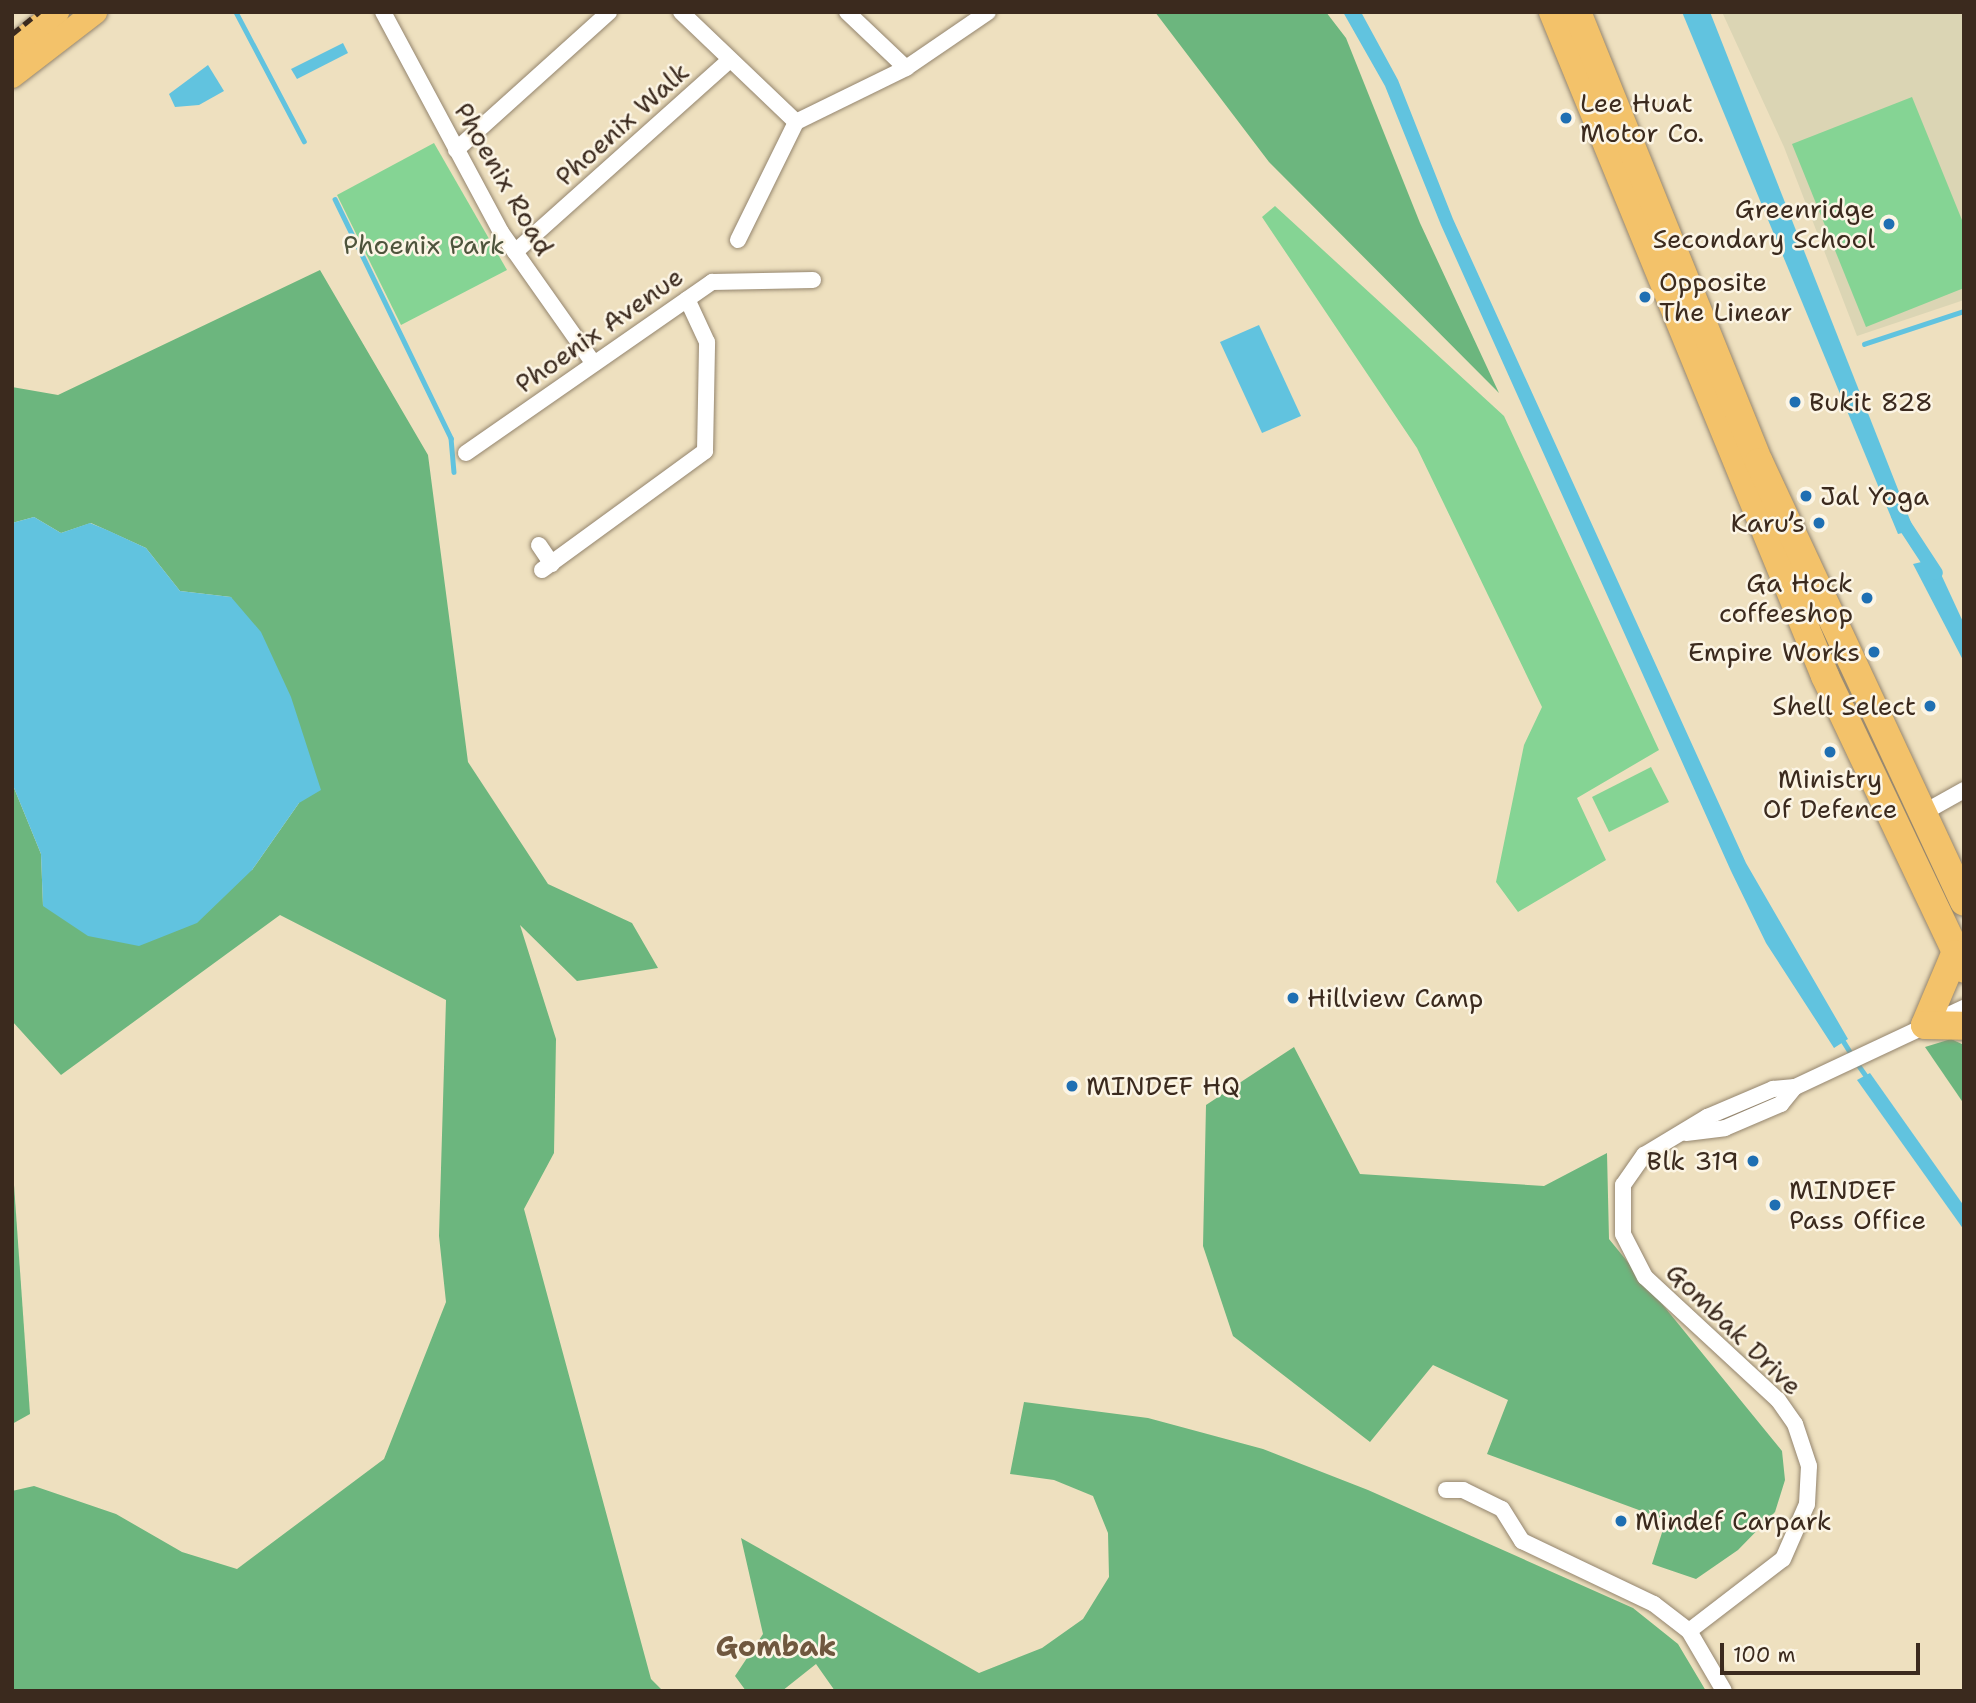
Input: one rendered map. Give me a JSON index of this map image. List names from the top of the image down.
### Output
{
  "streets": {
    "street": [
      "Phoenix Walk",
      "Phoenix Road",
      "Phoenix Avenue",
      "Gombak Drive"
    ]
  },
  "crossings": [
    ["Phoenix Walk", "Phoenix Road"],
    ["Phoenix Road", "Phoenix Avenue"]
  ],
  "districts": ["Gombak"],
  "parks": ["Phoenix Park"],
  "places": [
    "Lee Huat Motor Co.",
    "Greenridge Secondary School",
    "Opposite The Linear",
    "Bukit 828",
    "Jal Yoga",
    "Karu’s",
    "Ga Hock coffeeshop",
    "Empire Works",
    "Shell Select",
    "Ministry Of Defence",
    "Hillview Camp",
    "MINDEF HQ",
    "Blk 319",
    "MINDEF Pass Office",
    "Mindef Carpark"
  ],
  "scale_bar": "100 m"
}
